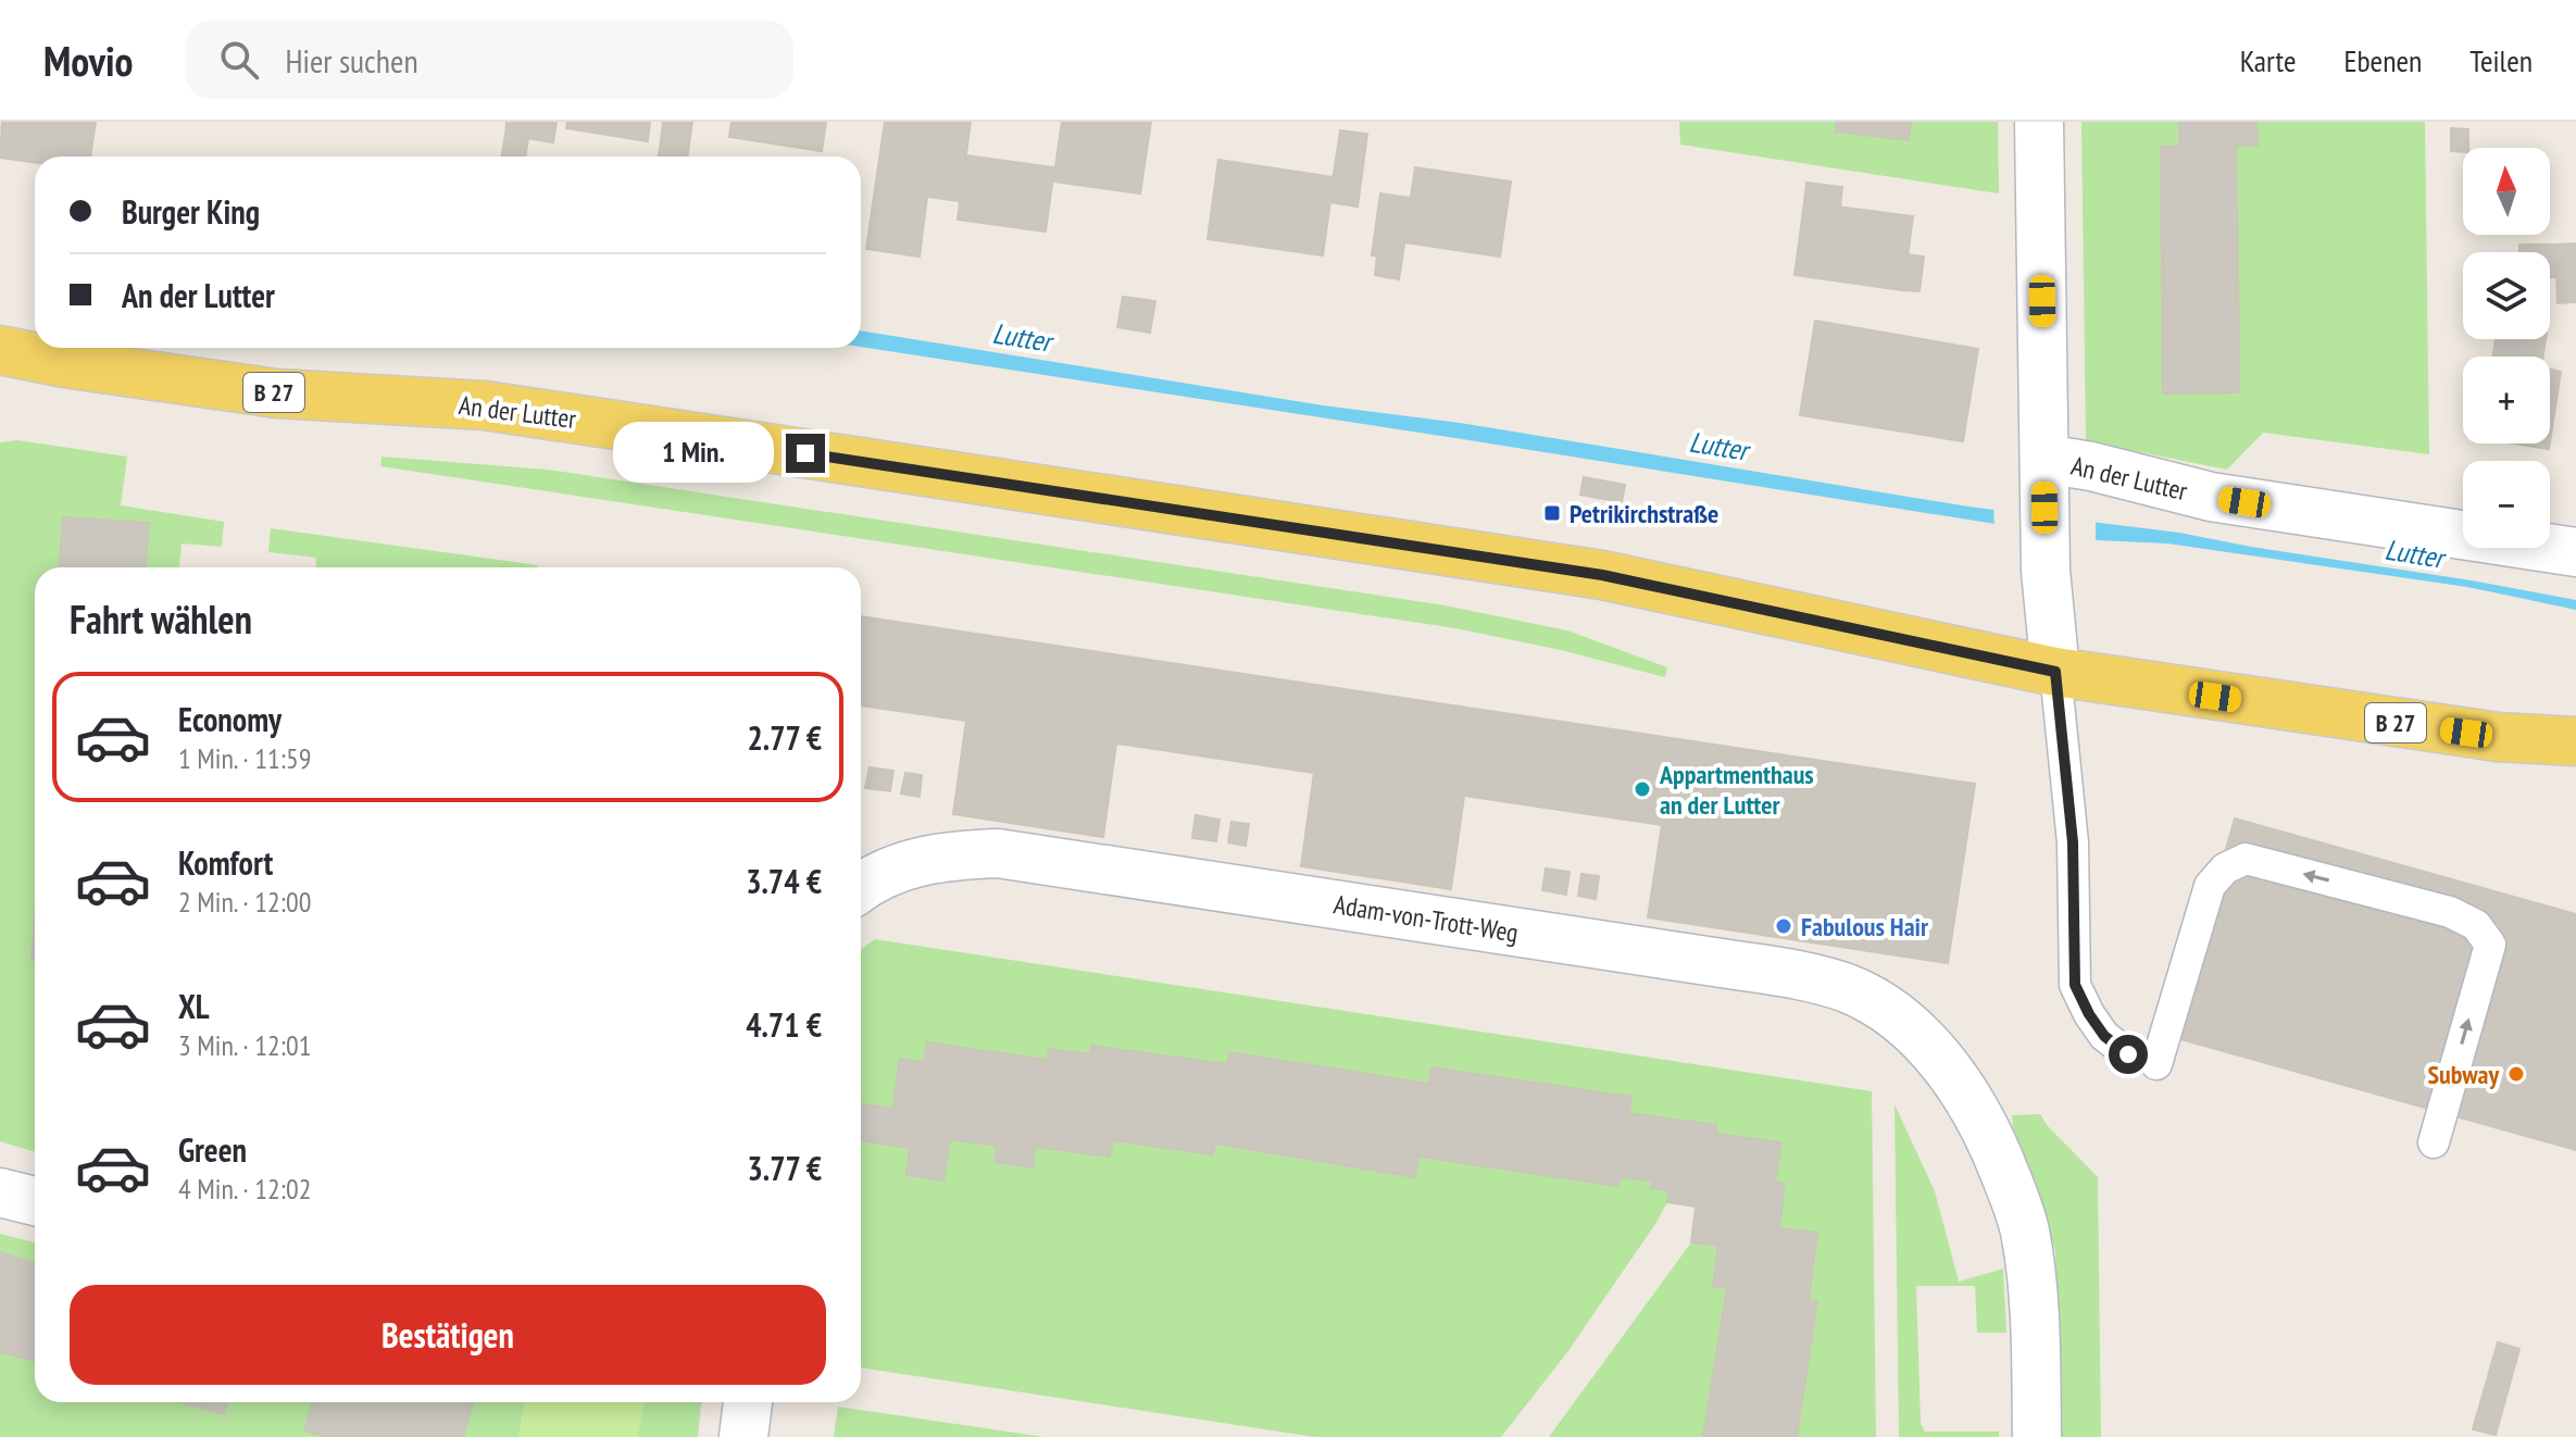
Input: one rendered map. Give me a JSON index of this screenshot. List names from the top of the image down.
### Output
{
  "streets": {
    "main road": ["B 27", "An der Lutter"],
    "street": ["Adam-von-Trott-Weg"]
  },
  "water": ["Lutter"],
  "places": {
    "transit": ["Petrikirchstraße"],
    "other": ["Appartmenthaus an der Lutter", "Fabulous Hair", "Subway"]
  },
  "north": "top",
  "page": {
    "header": "Movio",
    "search": "Hier suchen",
    "nav": ["Karte", "Ebenen", "Teilen"],
    "map_buttons": ["+", "−"],
    "banner": ["Burger King", "An der Lutter"],
    "bubble": "1 Min.",
    "heading": "Fahrt wählen",
    "list": [
      {
        "name": "Economy",
        "note": "1 Min. · 11:59",
        "value": "2.77 €"
      },
      {
        "name": "Komfort",
        "note": "2 Min. · 12:00",
        "value": "3.74 €"
      },
      {
        "name": "XL",
        "note": "3 Min. · 12:01",
        "value": "4.71 €"
      },
      {
        "name": "Green",
        "note": "4 Min. · 12:02",
        "value": "3.77 €"
      }
    ],
    "buttons": "Bestätigen"
  }
}
